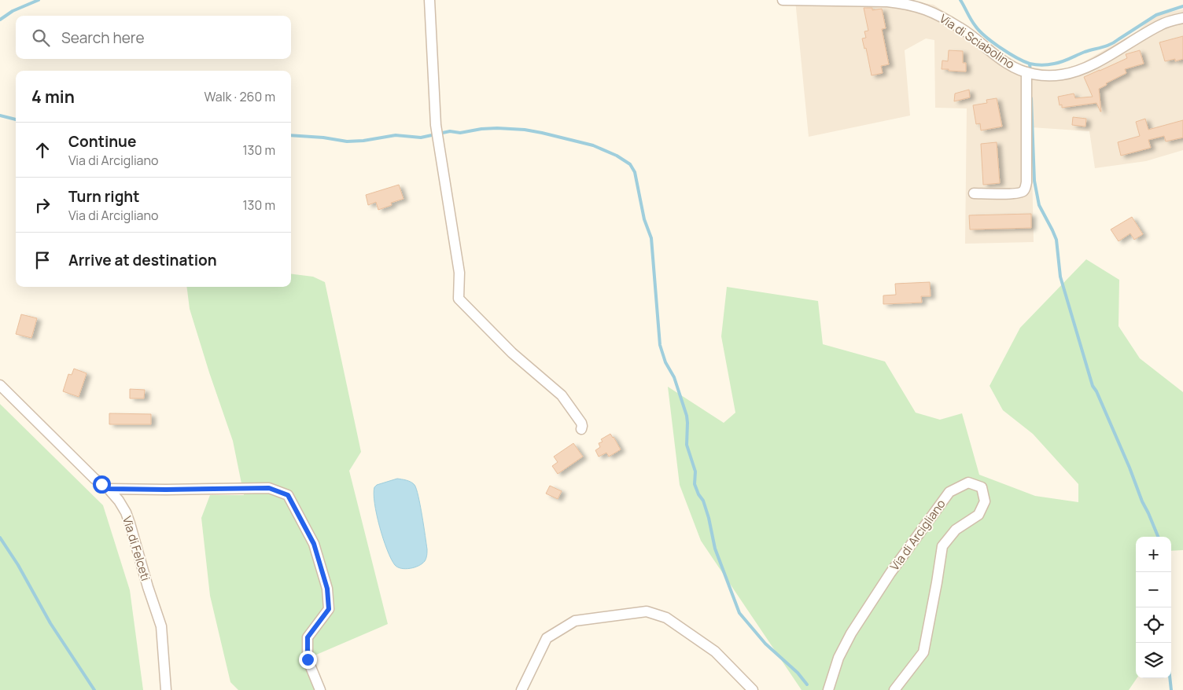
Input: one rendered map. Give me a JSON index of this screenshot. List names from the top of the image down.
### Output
{
  "streets": {
    "street": ["Via di Sciabolino", "Via di Arcigliano", "Via di Felceti"]
  },
  "page": {
    "search": "Search here",
    "heading": ["4 min", "Walk · 260 m"],
    "list": [
      ["Continue", "Via di Arcigliano", "130 m"],
      ["Turn right", "Via di Arcigliano", "130 m"],
      "Arrive at destination"
    ],
    "map_buttons": ["+", "−"]
  }
}
